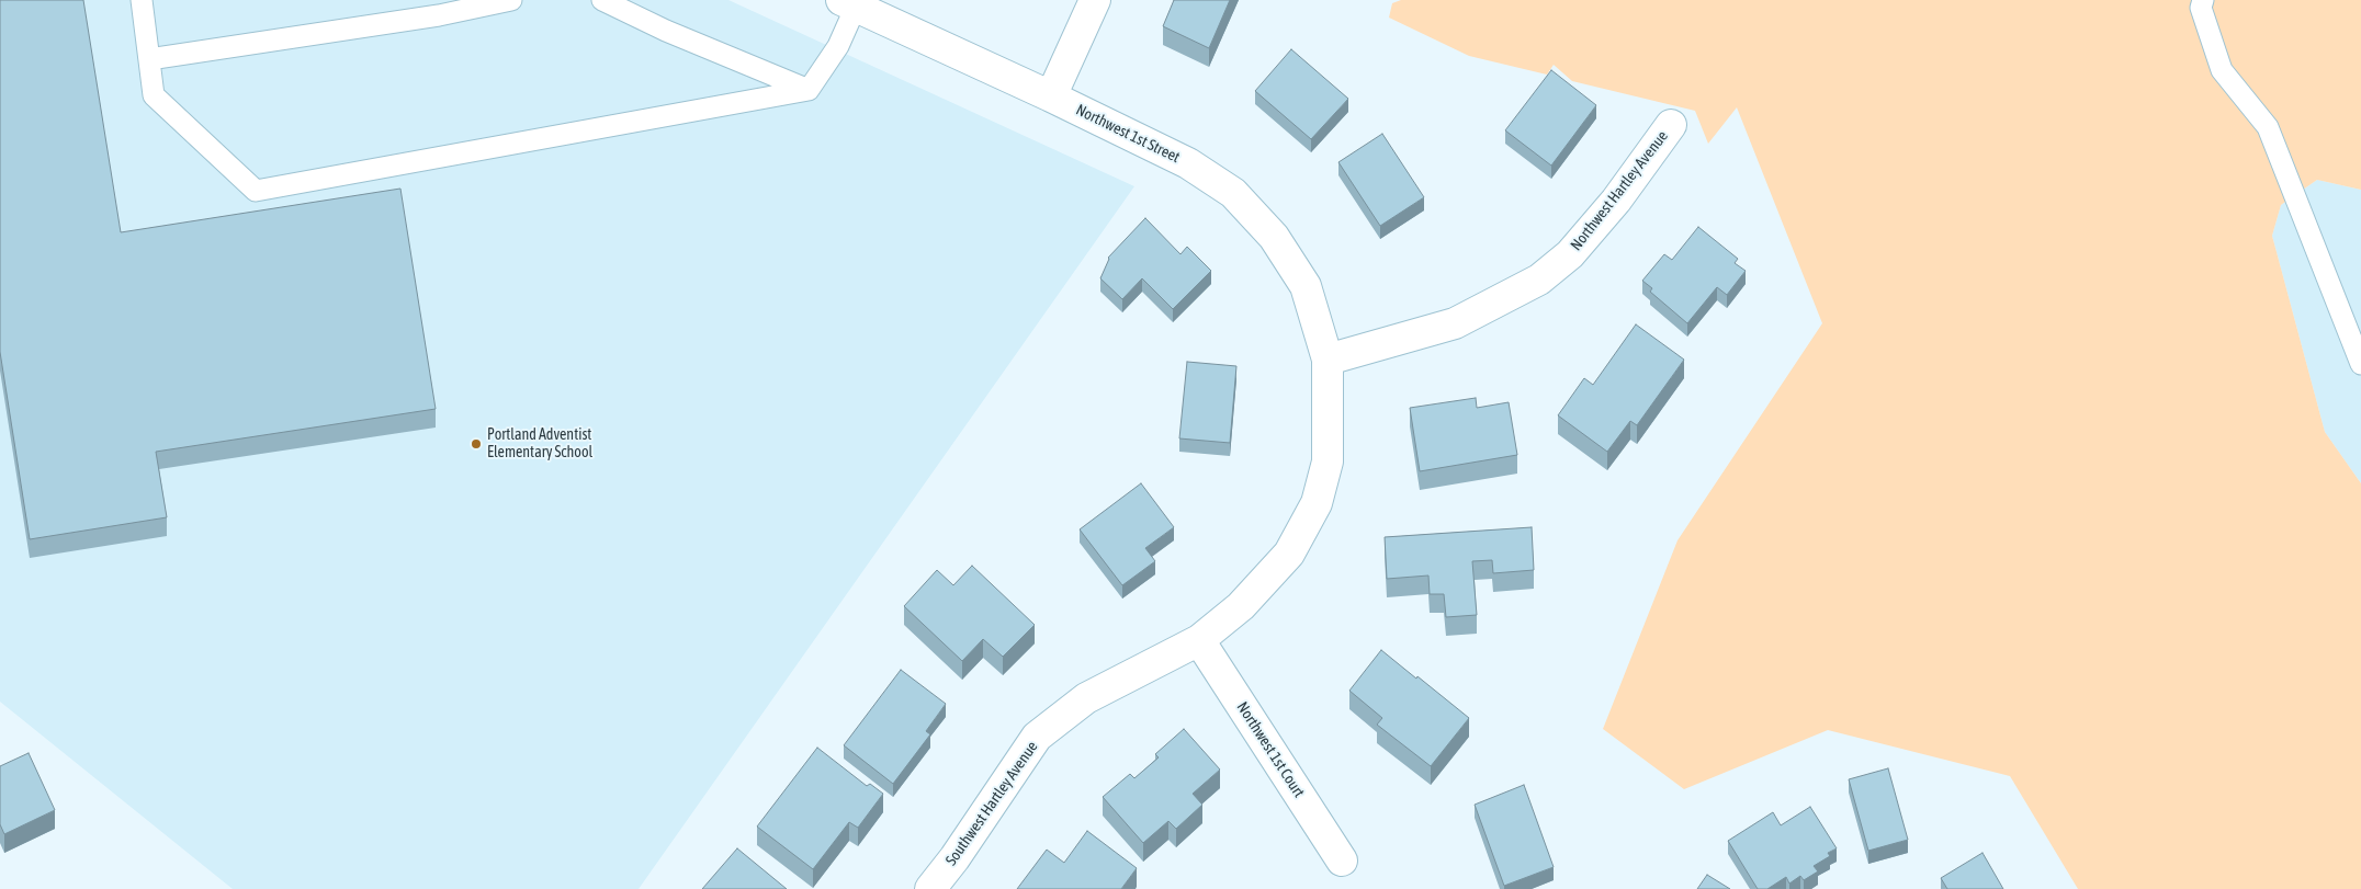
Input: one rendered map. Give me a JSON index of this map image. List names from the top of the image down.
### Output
{
  "streets": {
    "street": [
      "Northwest 1st Street",
      "Northwest Hartley Avenue",
      "Northwest 1st Court",
      "Southwest Hartley Avenue"
    ]
  },
  "crossings": [
    ["Northwest 1st Street", "Northwest Hartley Avenue"],
    ["Northwest 1st Court", "Southwest Hartley Avenue"]
  ],
  "places": ["Portland Adventist Elementary School"]
}
